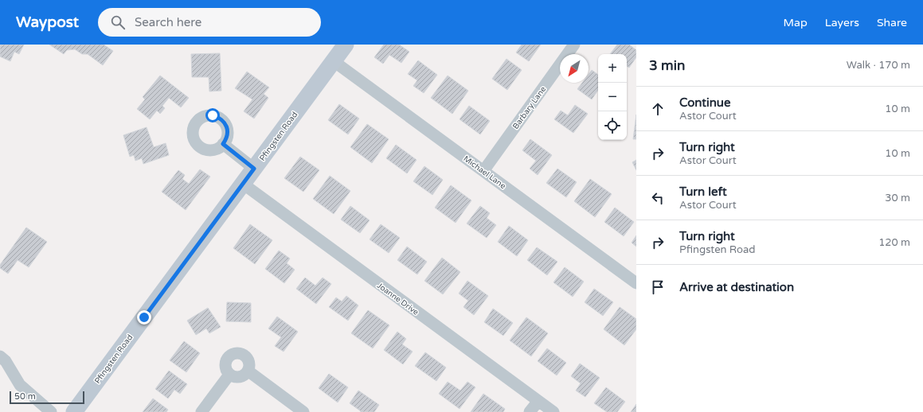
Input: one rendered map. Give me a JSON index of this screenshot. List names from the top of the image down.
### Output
{
  "streets": {
    "main road": ["Pfingsten Road"],
    "street": ["Barbary Lane", "Michael Lane", "Joanne Drive"]
  },
  "crossings": [
    ["Barbary Lane", "Michael Lane"],
    ["Pfingsten Road", "Michael Lane"],
    ["Pfingsten Road", "Joanne Drive"]
  ],
  "scale_bar": "50 m",
  "north": "bottom left",
  "page": {
    "header": "Waypost",
    "search": "Search here",
    "nav": ["Map", "Layers", "Share"],
    "heading": ["3 min", "Walk · 170 m"],
    "map_buttons": ["+", "−"],
    "list": [
      ["Continue", "Astor Court", "10 m"],
      ["Turn right", "Astor Court", "10 m"],
      ["Turn left", "Astor Court", "30 m"],
      ["Turn right", "Pfingsten Road", "120 m"],
      "Arrive at destination"
    ],
    "scale": "50 m"
  }
}
